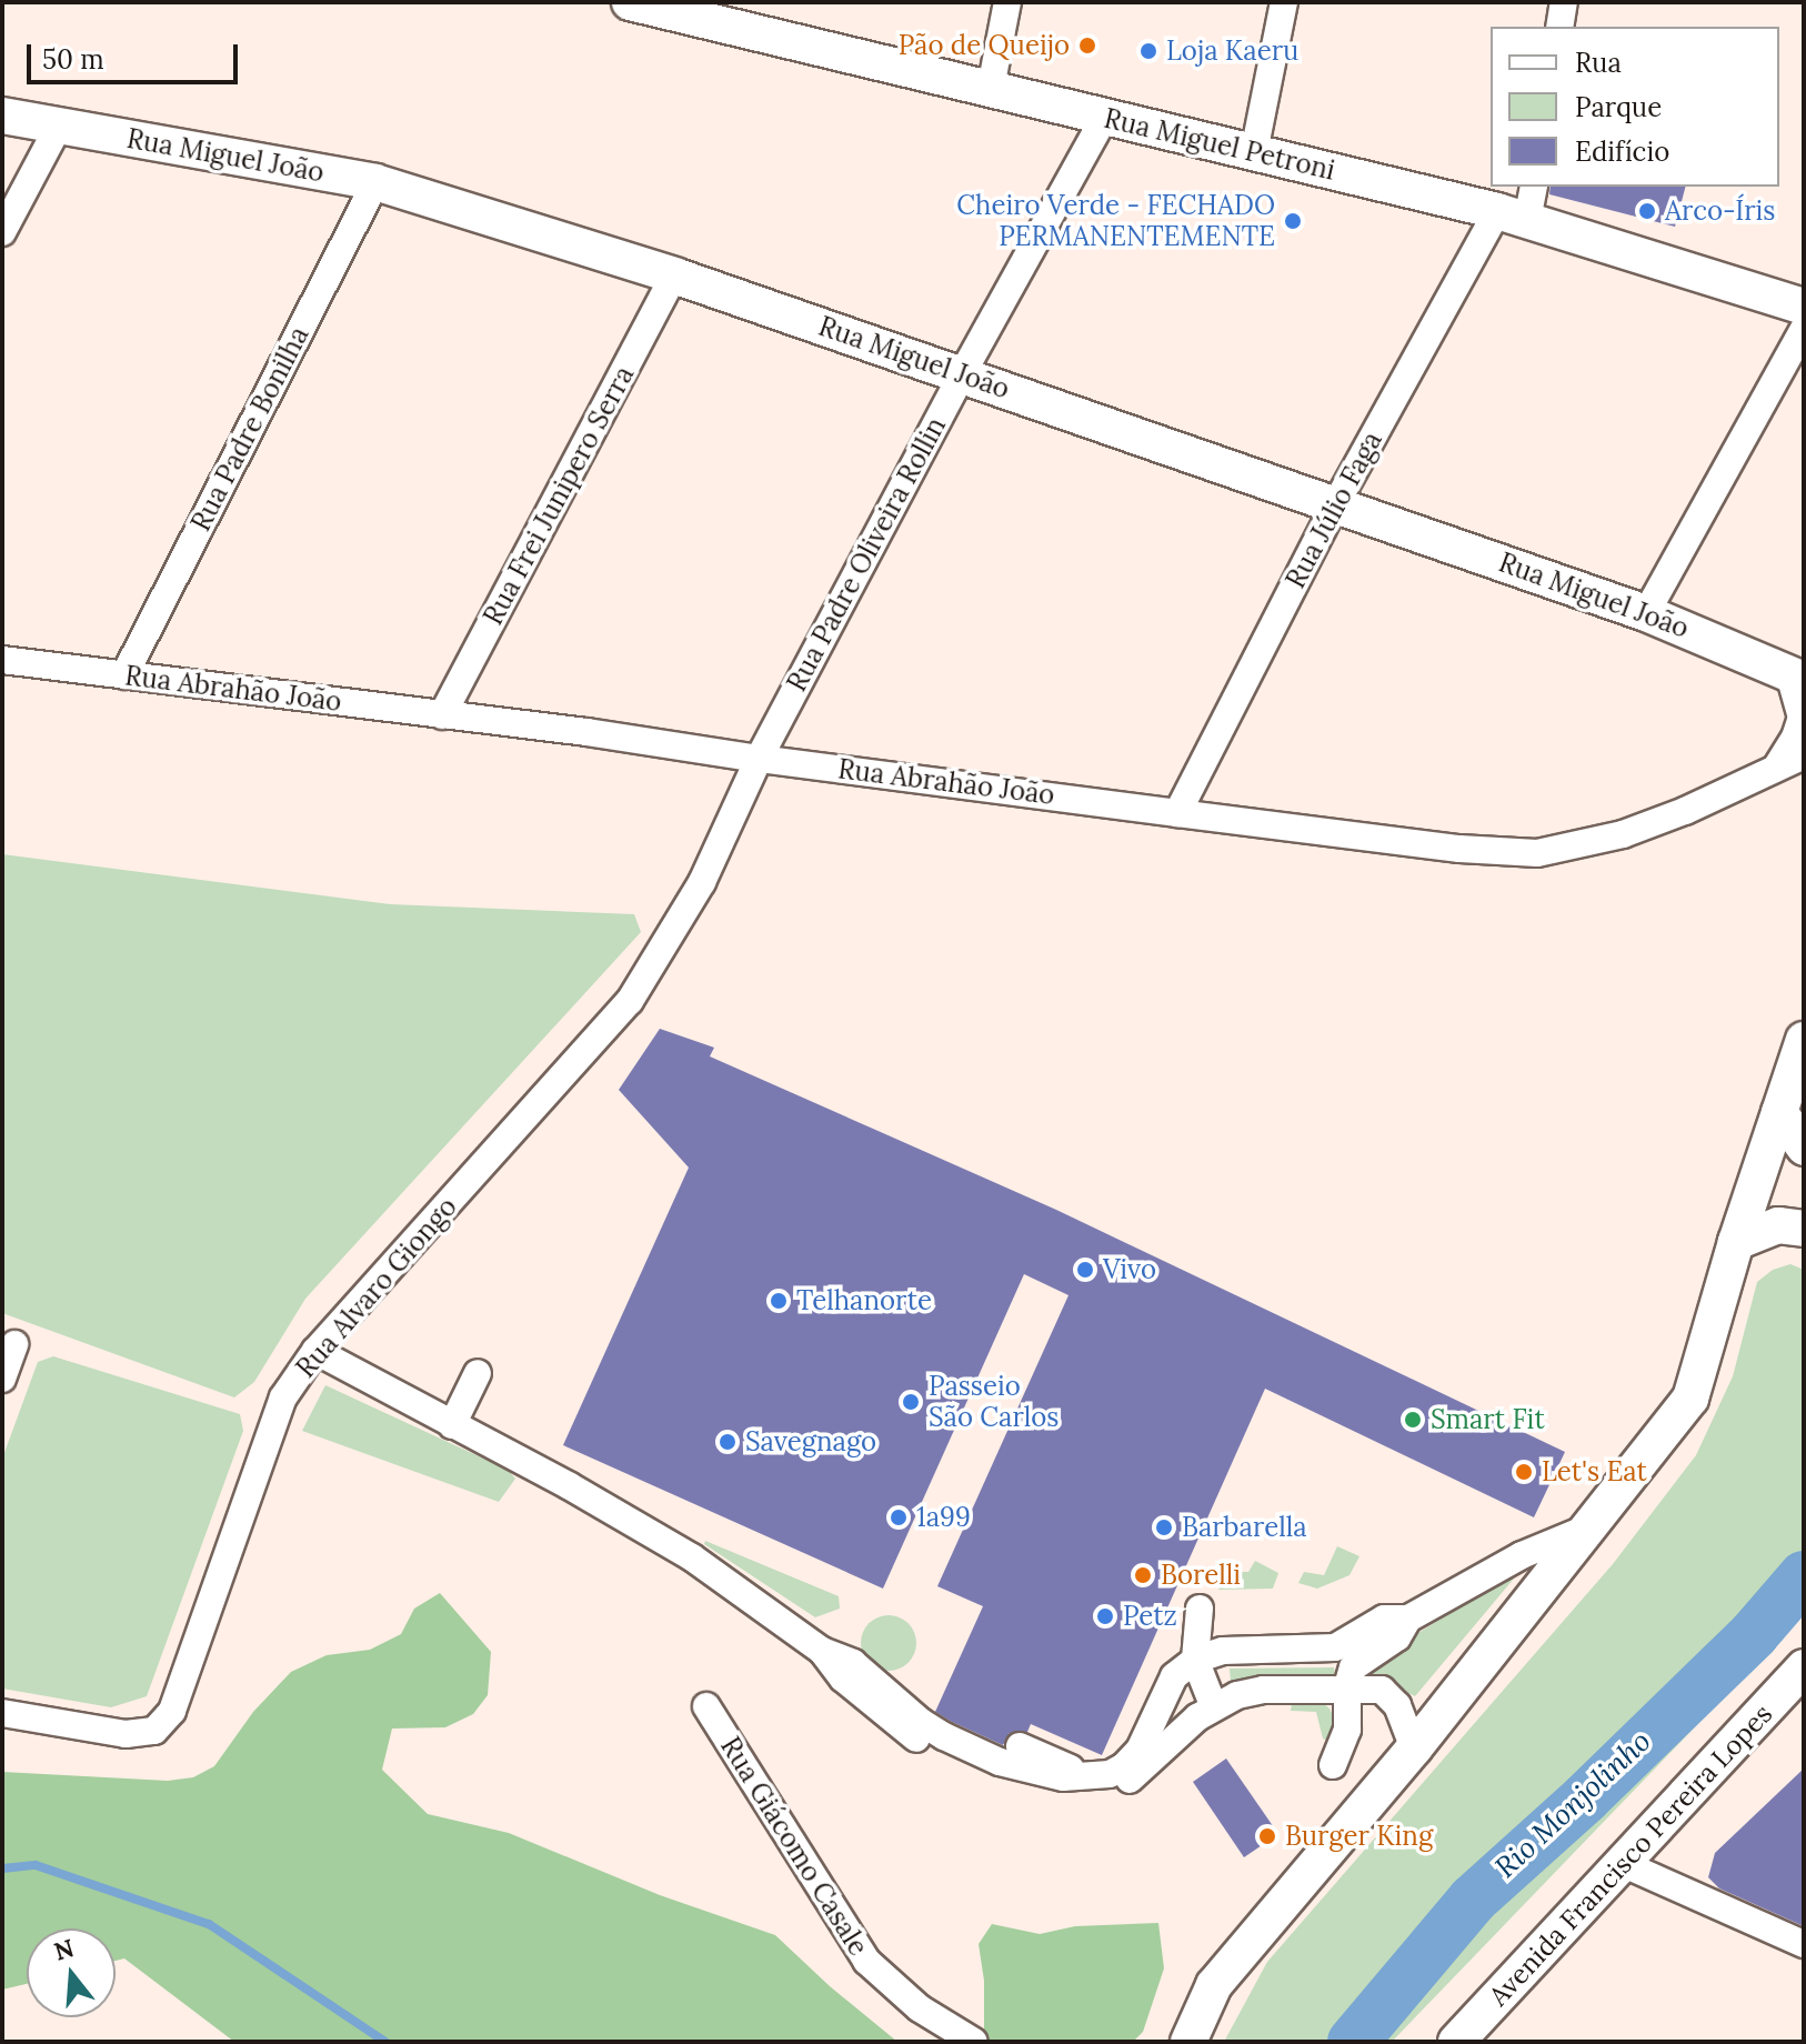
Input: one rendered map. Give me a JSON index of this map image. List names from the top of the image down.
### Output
{
  "streets": {
    "main road": ["Rua Miguel Petroni", "Rua Miguel João", "Avenida Francisco Pereira Lopes"],
    "street": [
      "Rua Padre Bonilha",
      "Rua Frei Junipero Serra",
      "Rua Júlio Faga",
      "Rua Padre Oliveira Rollin",
      "Rua Abrahão João",
      "Rua Alvaro Giongo",
      "Rua Giácomo Casale"
    ]
  },
  "crossings": [
    ["Rua Miguel Petroni", "Rua Júlio Faga"],
    ["Rua Miguel Petroni", "Rua Padre Oliveira Rollin"],
    ["Rua Miguel João", "Rua Padre Bonilha"],
    ["Rua Miguel João", "Rua Frei Junipero Serra"],
    ["Rua Miguel João", "Rua Júlio Faga"],
    ["Rua Miguel João", "Rua Padre Oliveira Rollin"],
    ["Rua Padre Bonilha", "Rua Abrahão João"],
    ["Rua Frei Junipero Serra", "Rua Abrahão João"],
    ["Rua Júlio Faga", "Rua Abrahão João"],
    ["Rua Padre Oliveira Rollin", "Rua Abrahão João"],
    ["Rua Padre Oliveira Rollin", "Rua Alvaro Giongo"],
    ["Rua Abrahão João", "Rua Alvaro Giongo"]
  ],
  "water": ["Rio Monjolinho"],
  "places": [
    "Pão de Queijo",
    "Loja Kaeru",
    "Arco-Íris",
    "Cheiro Verde - FECHADO PERMANENTEMENTE",
    "Vivo",
    "Telhanorte",
    "Passeio São Carlos",
    "Smart Fit",
    "Savegnago",
    "Let's Eat",
    "1a99",
    "Barbarella",
    "Borelli",
    "Petz",
    "Burger King"
  ],
  "legend": ["Rua", "Parque", "Edifício"],
  "scale_bar": "50 m",
  "north": "top"
}
